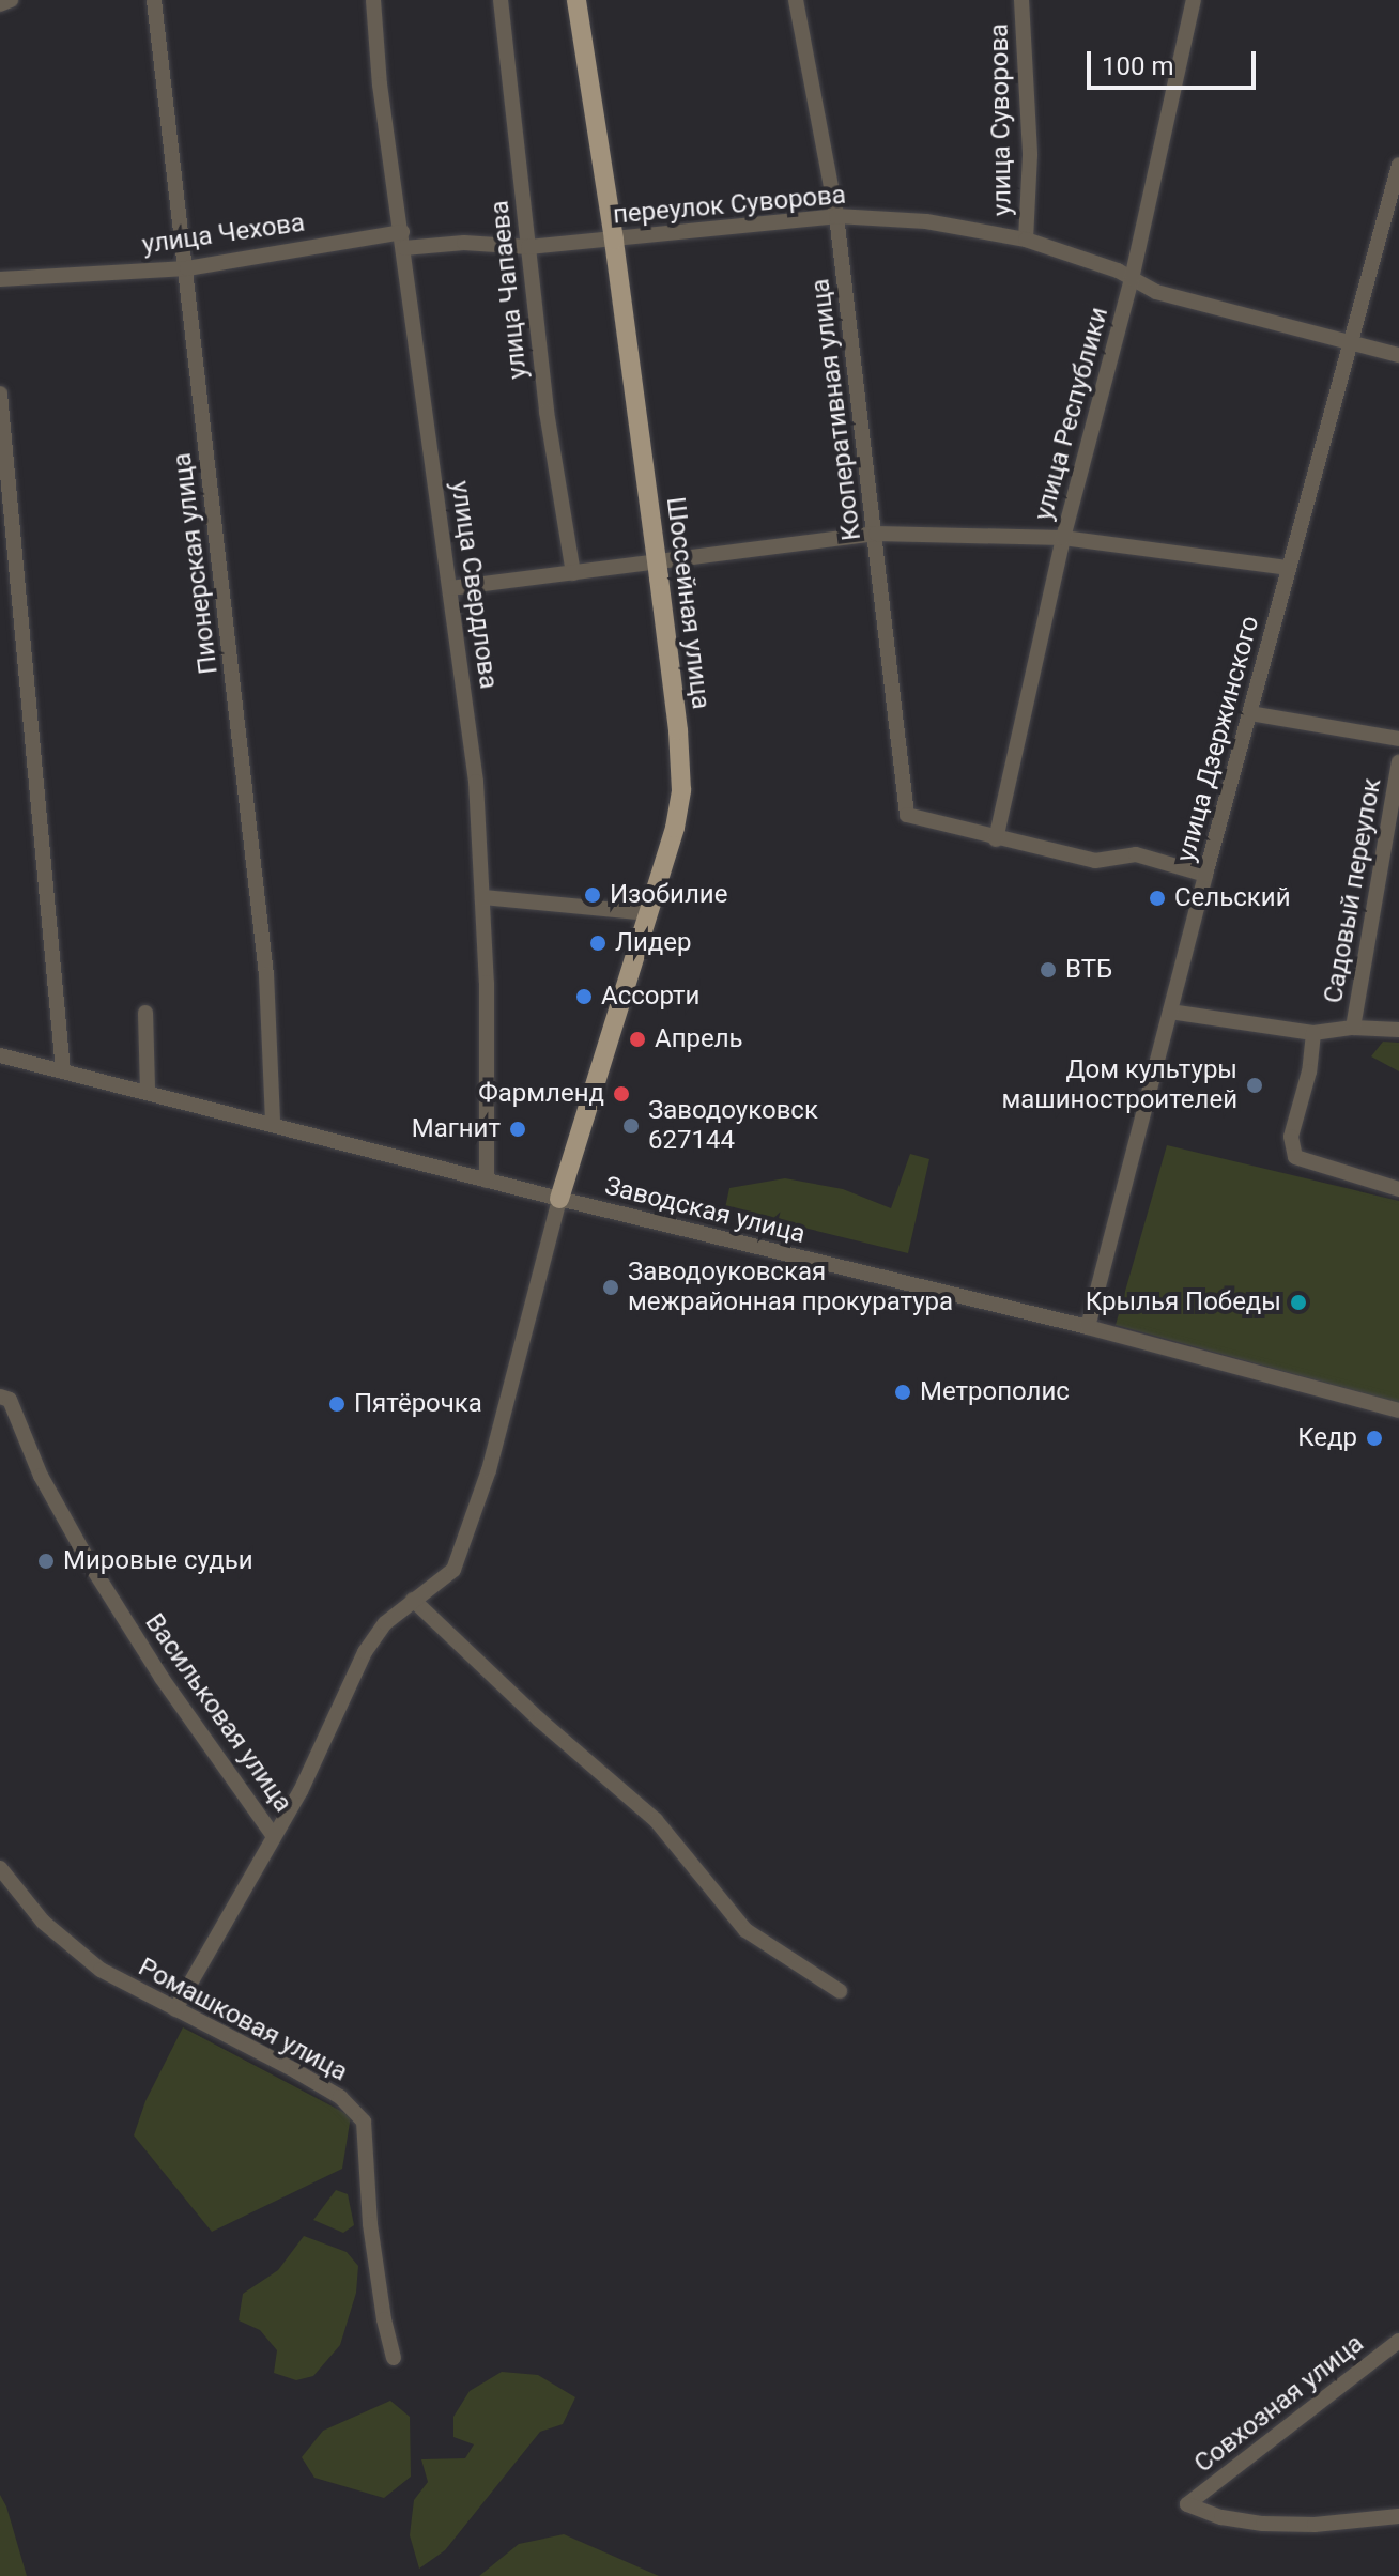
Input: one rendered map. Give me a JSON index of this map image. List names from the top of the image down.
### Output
{
  "streets": {
    "main road": ["Шоссейная улица"],
    "street": [
      "улица Суворова",
      "переулок Суворова",
      "улица Чехова",
      "улица Чапаева",
      "Кооперативная улица",
      "улица Республики",
      "Пионерская улица",
      "улица Свердлова",
      "улица Дзержинского",
      "Садовый переулок",
      "Заводская улица",
      "Васильковая улица",
      "Ромашковая улица",
      "Совхозная улица"
    ]
  },
  "crossings": [
    ["улица Суворова", "переулок Суворова"],
    ["переулок Суворова", "улица Чехова"],
    ["переулок Суворова", "улица Чапаева"],
    ["переулок Суворова", "Кооперативная улица"],
    ["переулок Суворова", "улица Республики"],
    ["переулок Суворова", "улица Свердлова"],
    ["переулок Суворова", "Шоссейная улица"],
    ["переулок Суворова", "улица Дзержинского"],
    ["улица Чехова", "Пионерская улица"],
    ["улица Чехова", "улица Свердлова"],
    ["Кооперативная улица", "улица Республики"],
    ["Пионерская улица", "Заводская улица"],
    ["улица Свердлова", "Заводская улица"],
    ["Шоссейная улица", "Заводская улица"],
    ["улица Дзержинского", "Заводская улица"]
  ],
  "places": [
    "Изобилие",
    "Сельский",
    "Лидер",
    "ВТБ",
    "Ассорти",
    "Апрель",
    "Дом культуры машиностроителей",
    "Фармленд",
    "Заводоуковск 627144",
    "Магнит",
    "Заводоуковская межрайонная прокуратура",
    "Крылья Победы",
    "Метрополис",
    "Пятёрочка",
    "Кедр",
    "Мировые судьи"
  ],
  "scale_bar": "100 m"
}
